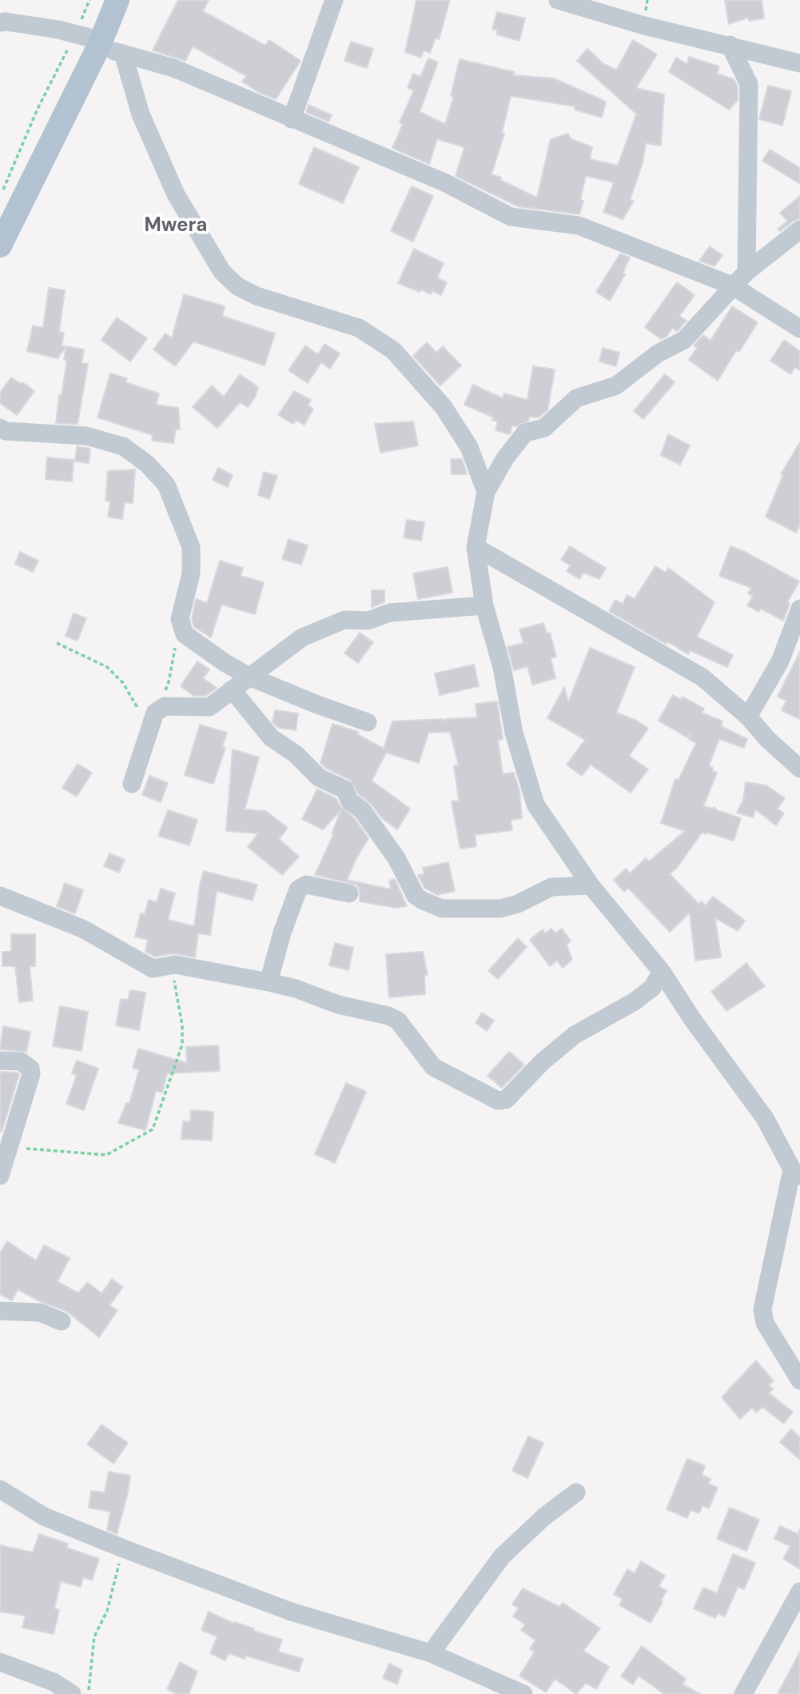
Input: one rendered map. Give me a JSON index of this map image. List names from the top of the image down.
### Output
{
  "districts": ["Mwera"]
}
